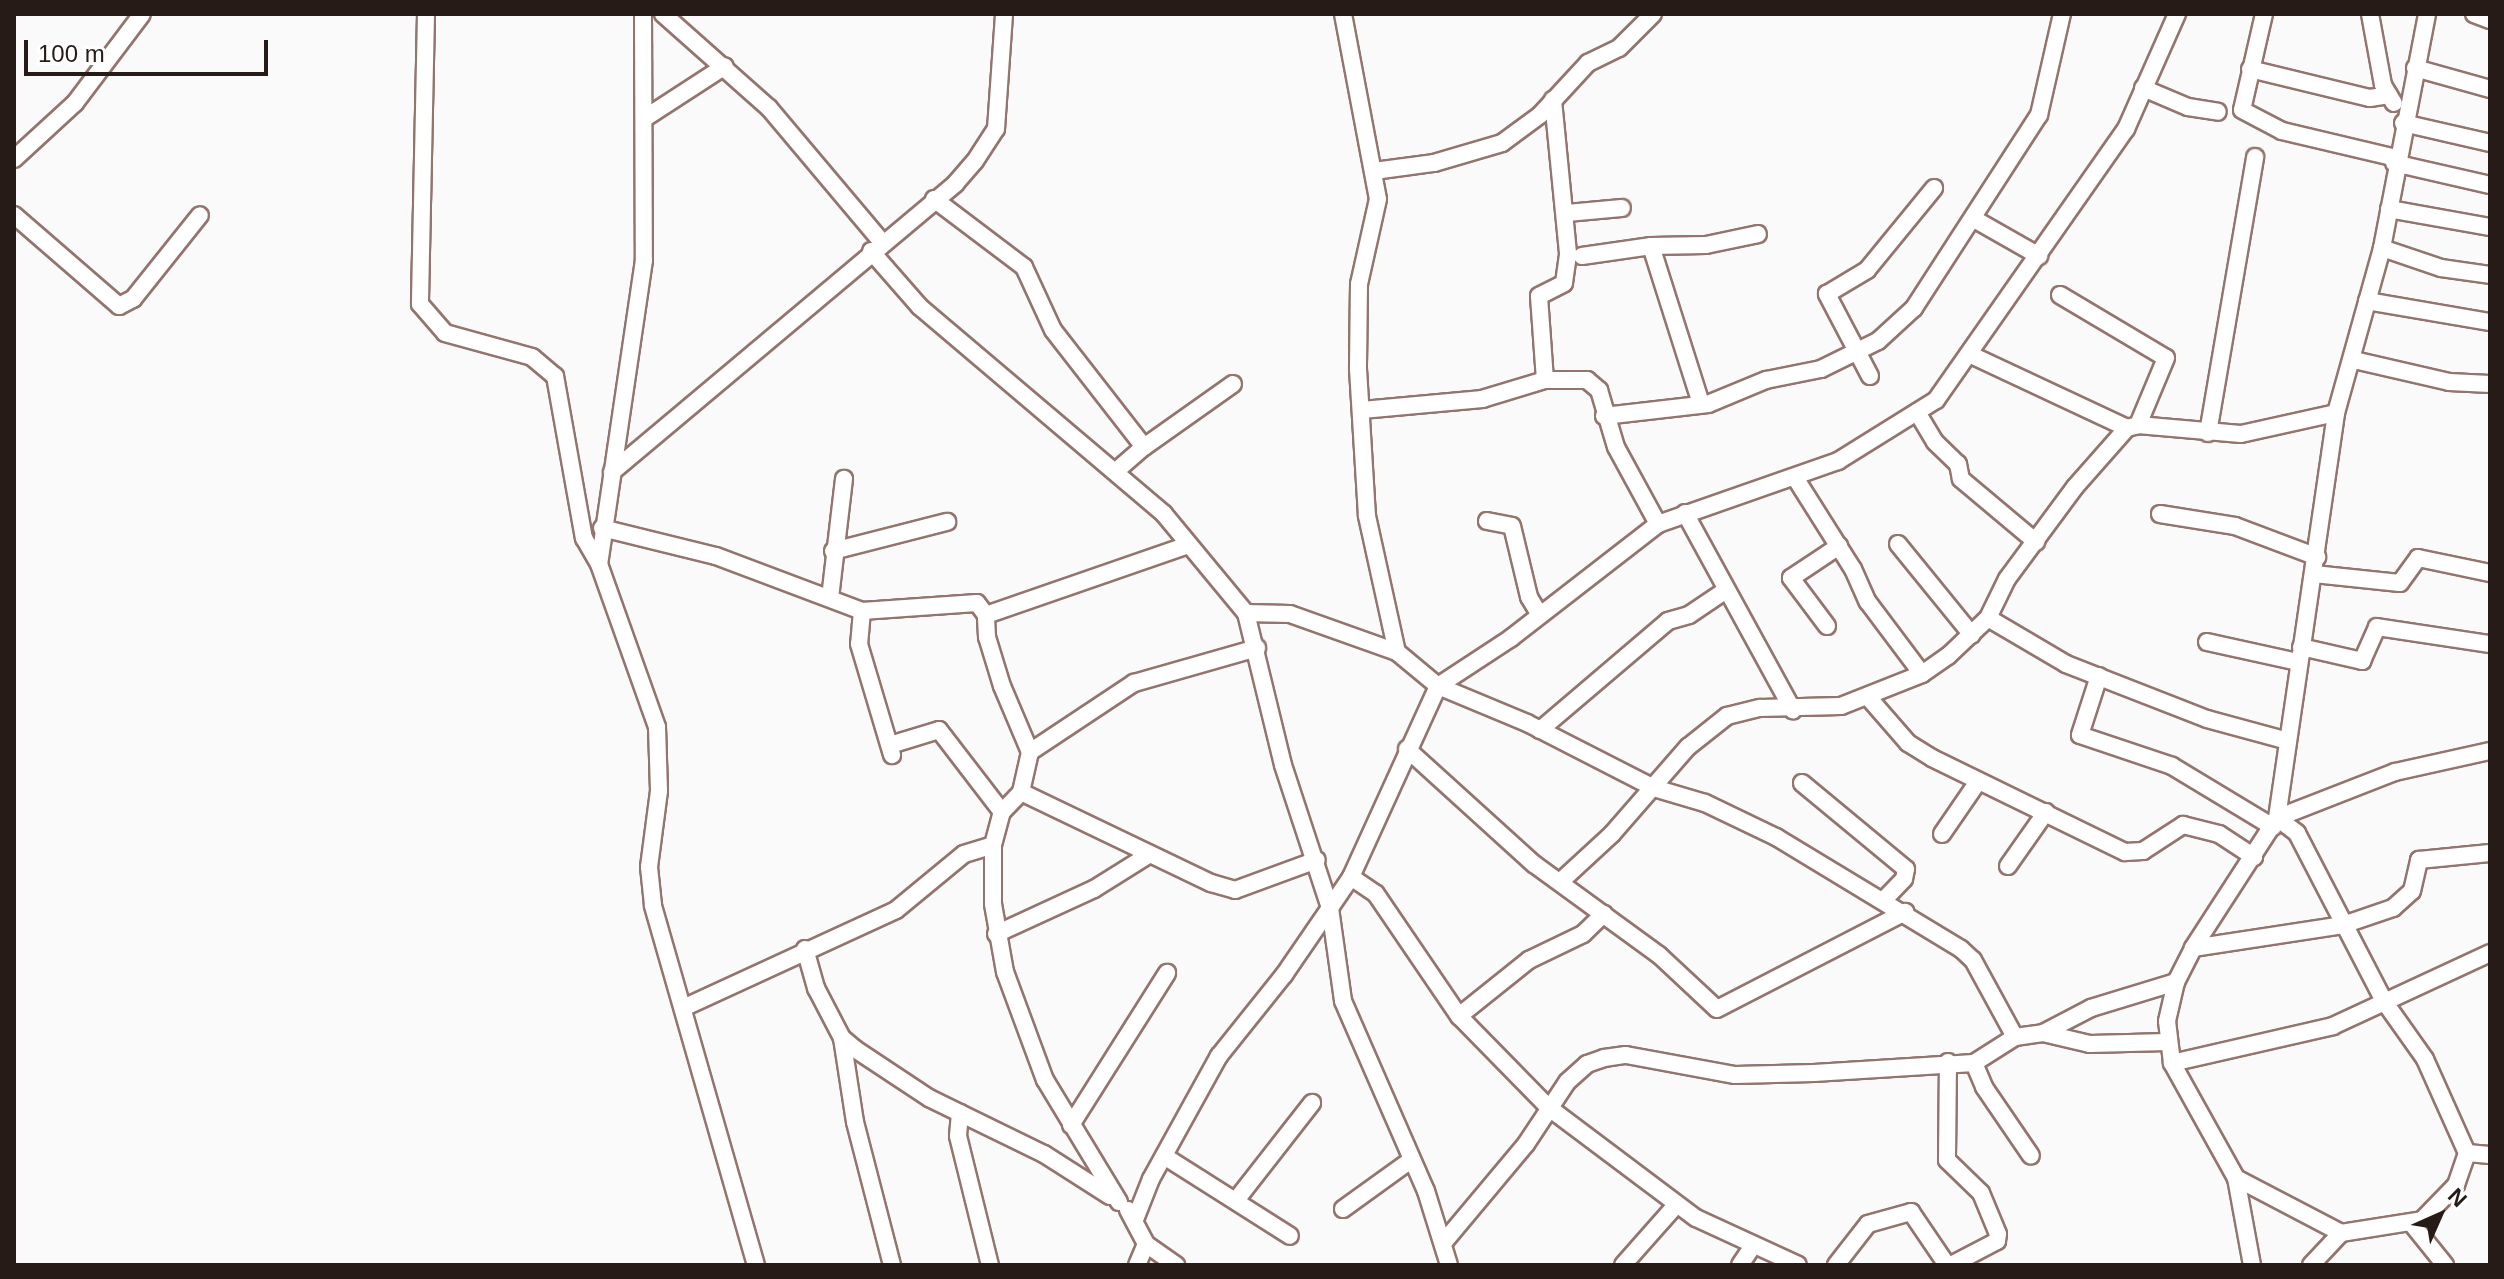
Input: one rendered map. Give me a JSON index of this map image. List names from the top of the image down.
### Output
{
  "scale_bar": "100 m",
  "north": "top right"
}
